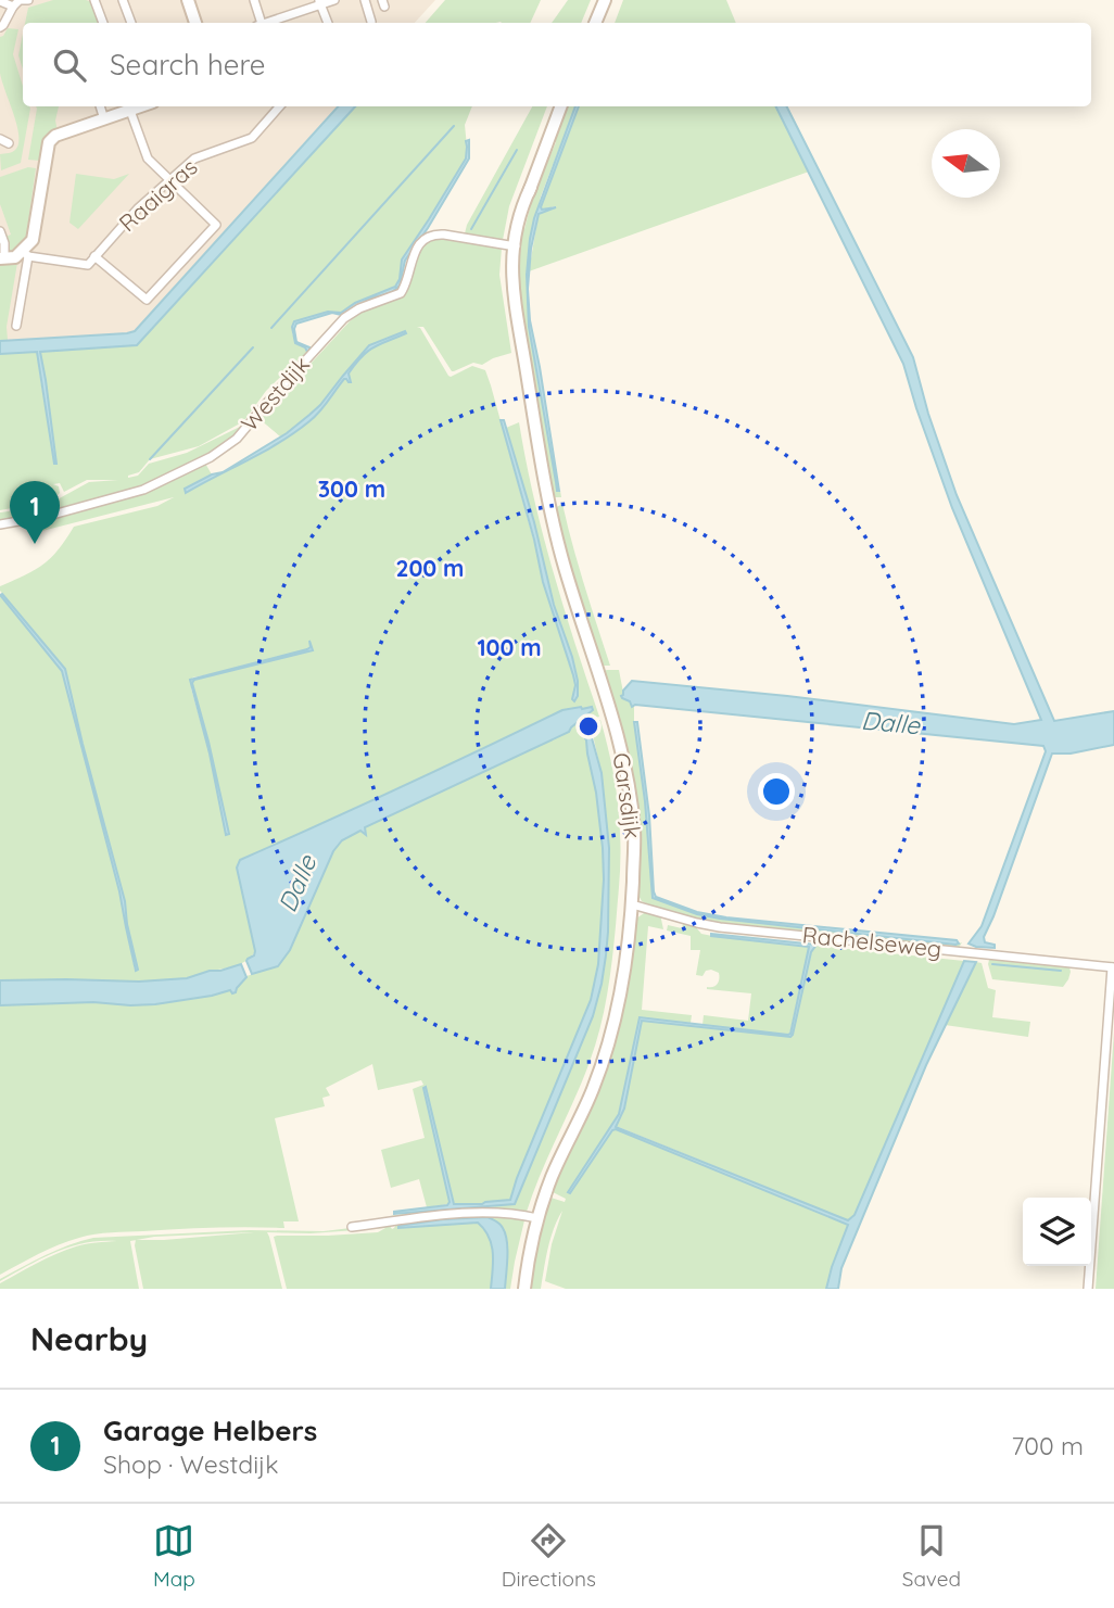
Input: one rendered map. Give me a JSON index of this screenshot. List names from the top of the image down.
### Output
{
  "streets": {
    "main road": ["Garsdijk"],
    "street": ["Raaigras", "Westdijk", "Rachelseweg"]
  },
  "crossings": [
    ["Westdijk", "Garsdijk"],
    ["Garsdijk", "Rachelseweg"]
  ],
  "water": ["Dalle"],
  "north": "left",
  "page": {
    "search": "Search here",
    "pins": "1",
    "heading": "Nearby",
    "list": [
      {
        "mark": "1",
        "name": "Garage Helbers",
        "note": "Shop · Westdijk",
        "value": "700 m"
      }
    ],
    "nav": ["Map", "Directions", "Saved"]
  },
  "rings": ["300 m", "200 m", "100 m"]
}
